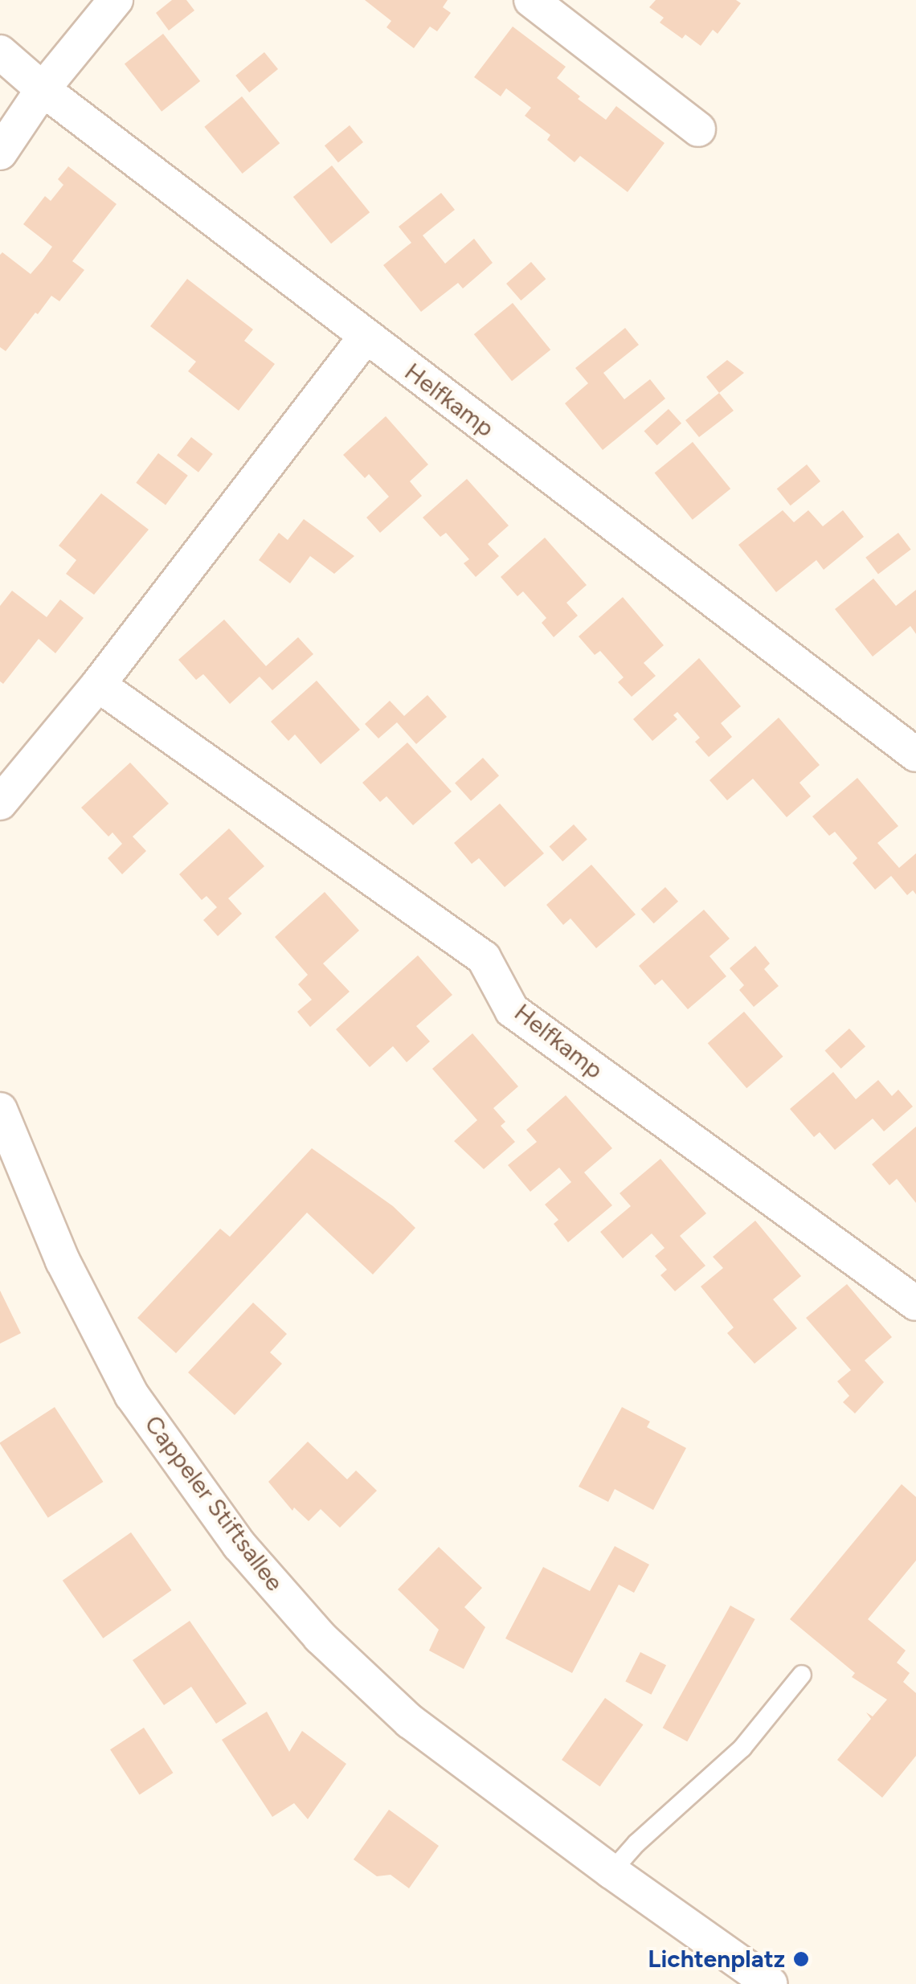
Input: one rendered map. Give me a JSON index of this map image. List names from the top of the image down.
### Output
{
  "streets": {
    "street": ["Helfkamp", "Cappeler Stiftsallee"]
  },
  "places": ["Lichtenplatz"]
}
